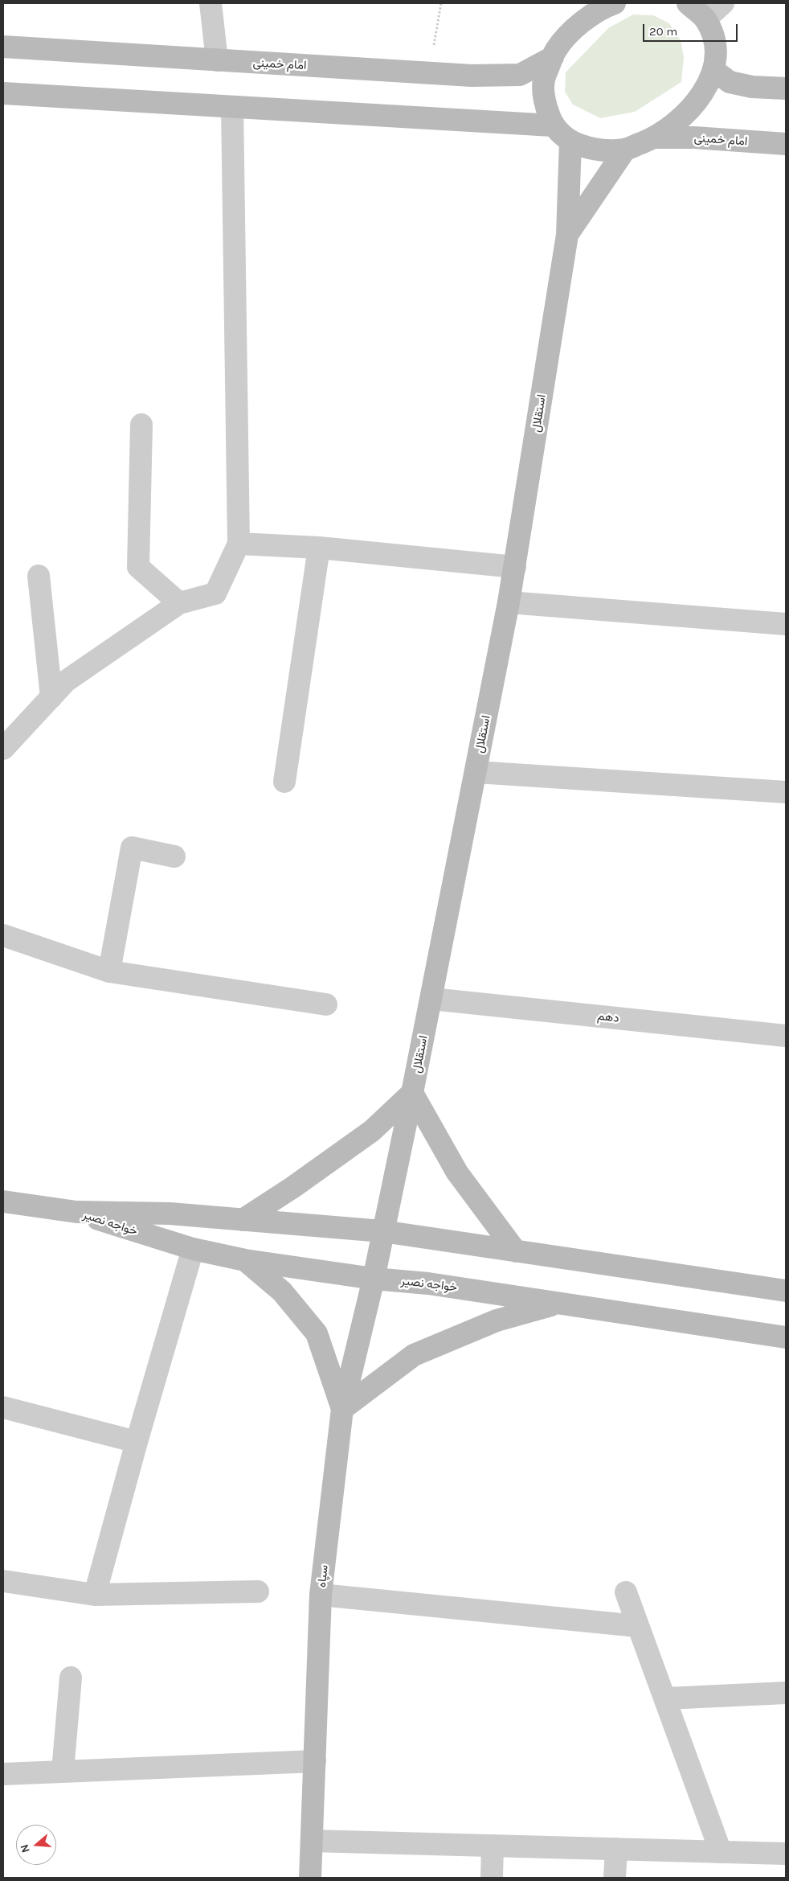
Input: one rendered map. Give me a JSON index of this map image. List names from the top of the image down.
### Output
{
  "streets": {
    "street": [
      "امام خمینی",
      "استقلال",
      "دهم",
      "خواجه نصیر",
      "سپاه"
    ]
  },
  "crossings": [
    ["استقلال", "دهم"],
    ["استقلال", "خواجه نصیر"],
    ["استقلال", "سپاه"],
    ["خواجه نصیر", "سپاه"]
  ],
  "scale_bar": "20 m",
  "north": "left"
}
